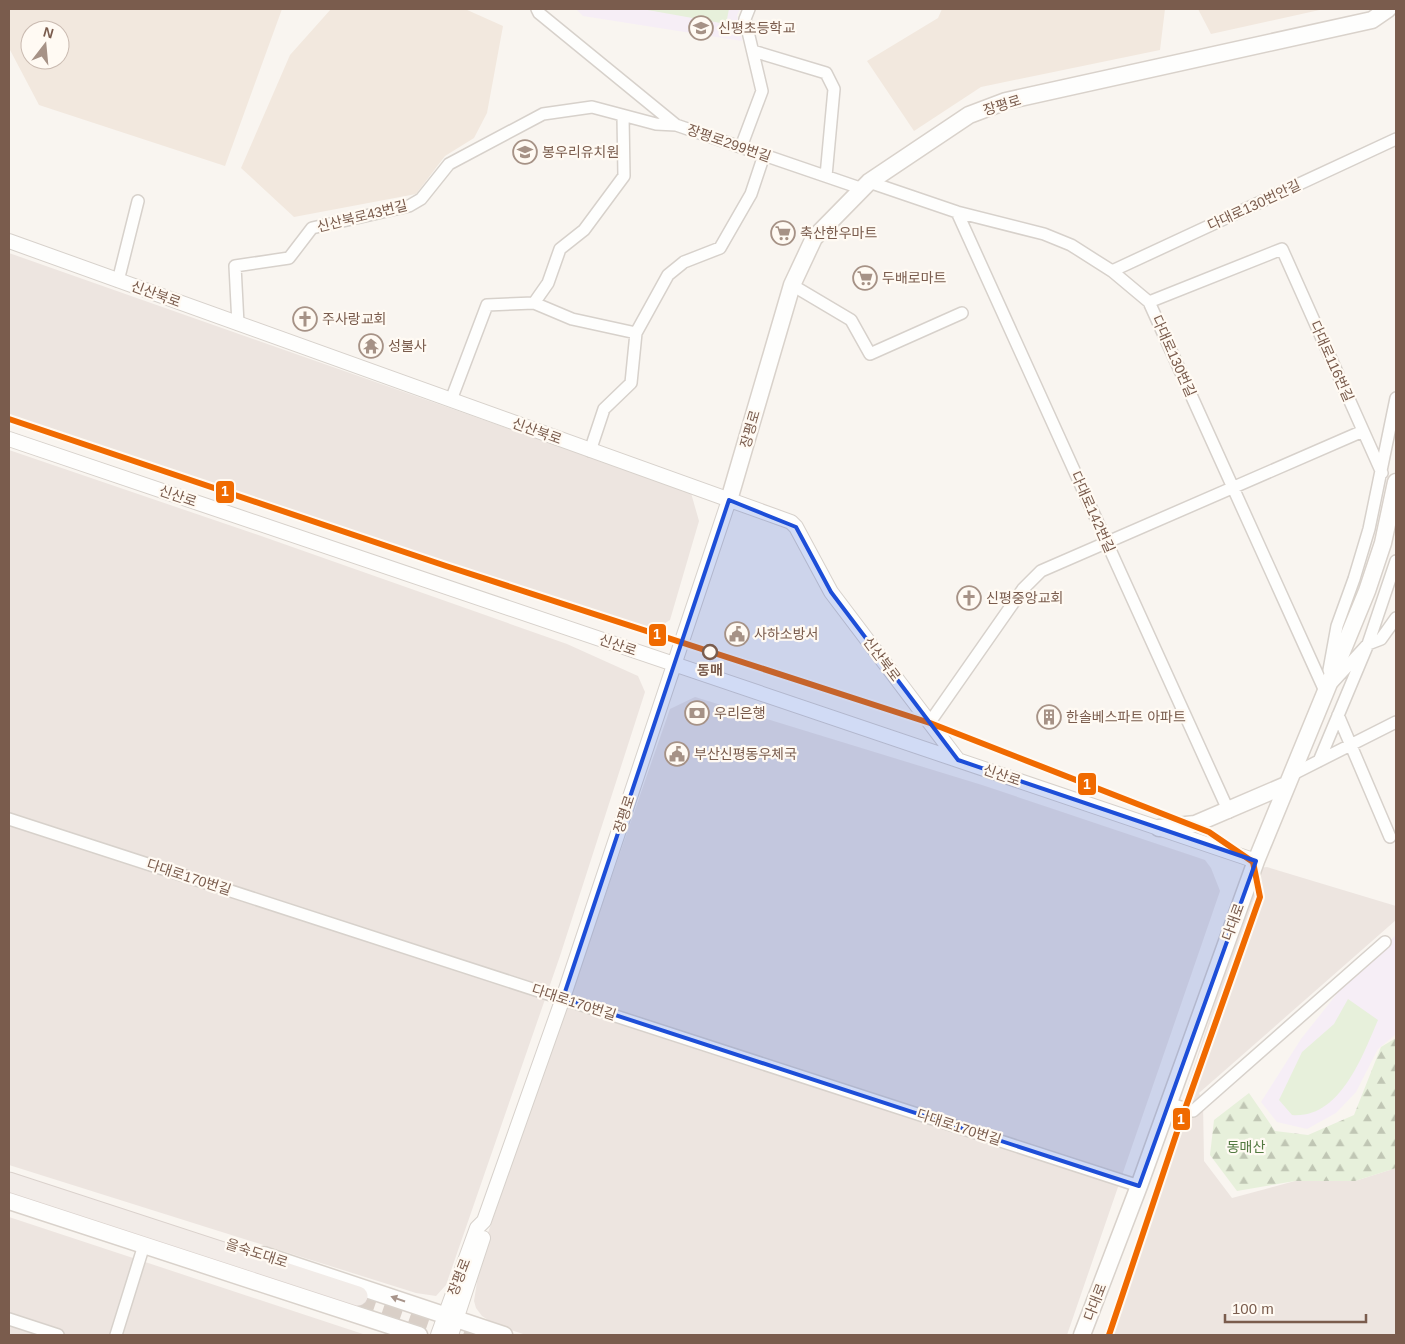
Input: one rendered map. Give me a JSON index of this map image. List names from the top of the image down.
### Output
{
  "streets": {
    "main road": ["장평로", "다대로", "을숙도대로"],
    "street": [
      "장평로299번길",
      "다대로130번안길",
      "신산북로43번길",
      "신산북로",
      "다대로130번길",
      "다대로116번길",
      "신산로",
      "다대로142번길",
      "다대로170번길"
    ]
  },
  "crossings": [
    ["장평로", "장평로299번길"],
    ["장평로", "신산북로"],
    ["장평로", "다대로130번길"],
    ["장평로", "신산로"],
    ["장평로", "다대로170번길"],
    ["장평로", "을숙도대로"],
    ["장평로299번길", "신산북로43번길"],
    ["장평로299번길", "다대로130번길"],
    ["다대로130번안길", "다대로130번길"],
    ["신산북로43번길", "신산북로"],
    ["신산북로", "신산로"],
    ["다대로130번길", "다대로116번길"],
    ["다대로130번길", "다대로142번길"],
    ["다대로130번길", "다대로"],
    ["신산로", "다대로"],
    ["다대로170번길", "다대로"]
  ],
  "parks": ["동매산"],
  "places": {
    "school or university": ["신평초등학교", "봉우리유치원"],
    "supermarket": ["축산한우마트", "두배로마트"],
    "church": ["주사랑교회", "신평중앙교회"],
    "temple": ["성불사"],
    "public building": ["사하소방서", "부산신평동우체국"],
    "other": ["동매"],
    "bank": ["우리은행"],
    "building": ["한솔베스파트 아파트"]
  },
  "lines": ["transit line 1"],
  "scale_bar": "100 m",
  "north": "top"
}
